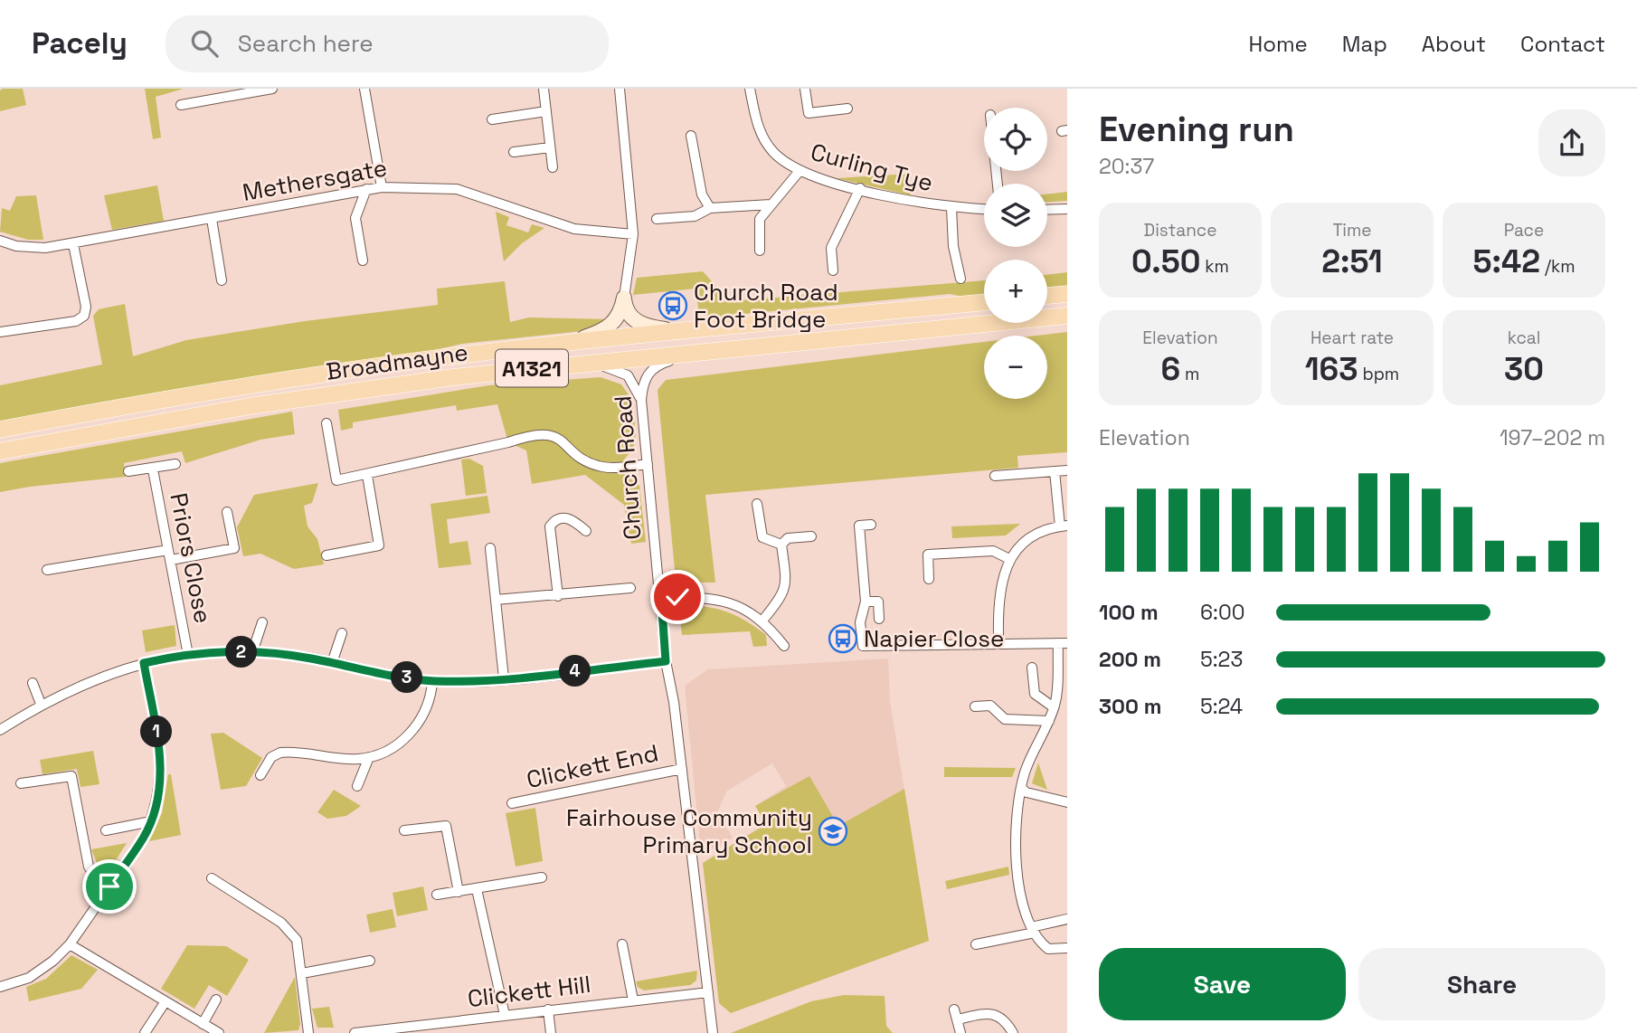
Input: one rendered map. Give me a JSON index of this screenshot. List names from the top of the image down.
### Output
{
  "streets": {
    "main road": ["Broadmayne", "A1321"],
    "street": [
      "Curling Tye",
      "Methersgate",
      "Church Road",
      "Priors Close",
      "Clickett End",
      "Clickett Hill"
    ]
  },
  "crossings": [
    ["Broadmayne", "Church Road"],
    ["Church Road", "Clickett End"],
    ["Church Road", "Clickett Hill"]
  ],
  "places": {
    "bus stop": ["Church Road Foot Bridge", "Napier Close"],
    "school or university": ["Fairhouse Community Primary School"]
  },
  "page": {
    "header": "Pacely",
    "search": "Search here",
    "nav": [
      "Home",
      "Map",
      "About",
      "Contact"
    ],
    "heading": ["Evening run", "20:37"],
    "map_buttons": ["+", "−"],
    "stats": [
      ["Distance", "0.50 km"],
      ["Time", "2:51"],
      ["Pace", "5:42 /km"],
      ["Elevation", "6 m"],
      ["Heart rate", "163 bpm"],
      ["kcal", "30"]
    ],
    "chart": ["Elevation", "197–202 m"],
    "list": [
      {
        "name": "100 m",
        "note": "6:00"
      },
      {
        "name": "200 m",
        "note": "5:23"
      },
      {
        "name": "300 m",
        "note": "5:24"
      }
    ],
    "pins": [
      "2",
      "4",
      "3",
      "1"
    ],
    "buttons": ["Save", "Share"]
  }
}
